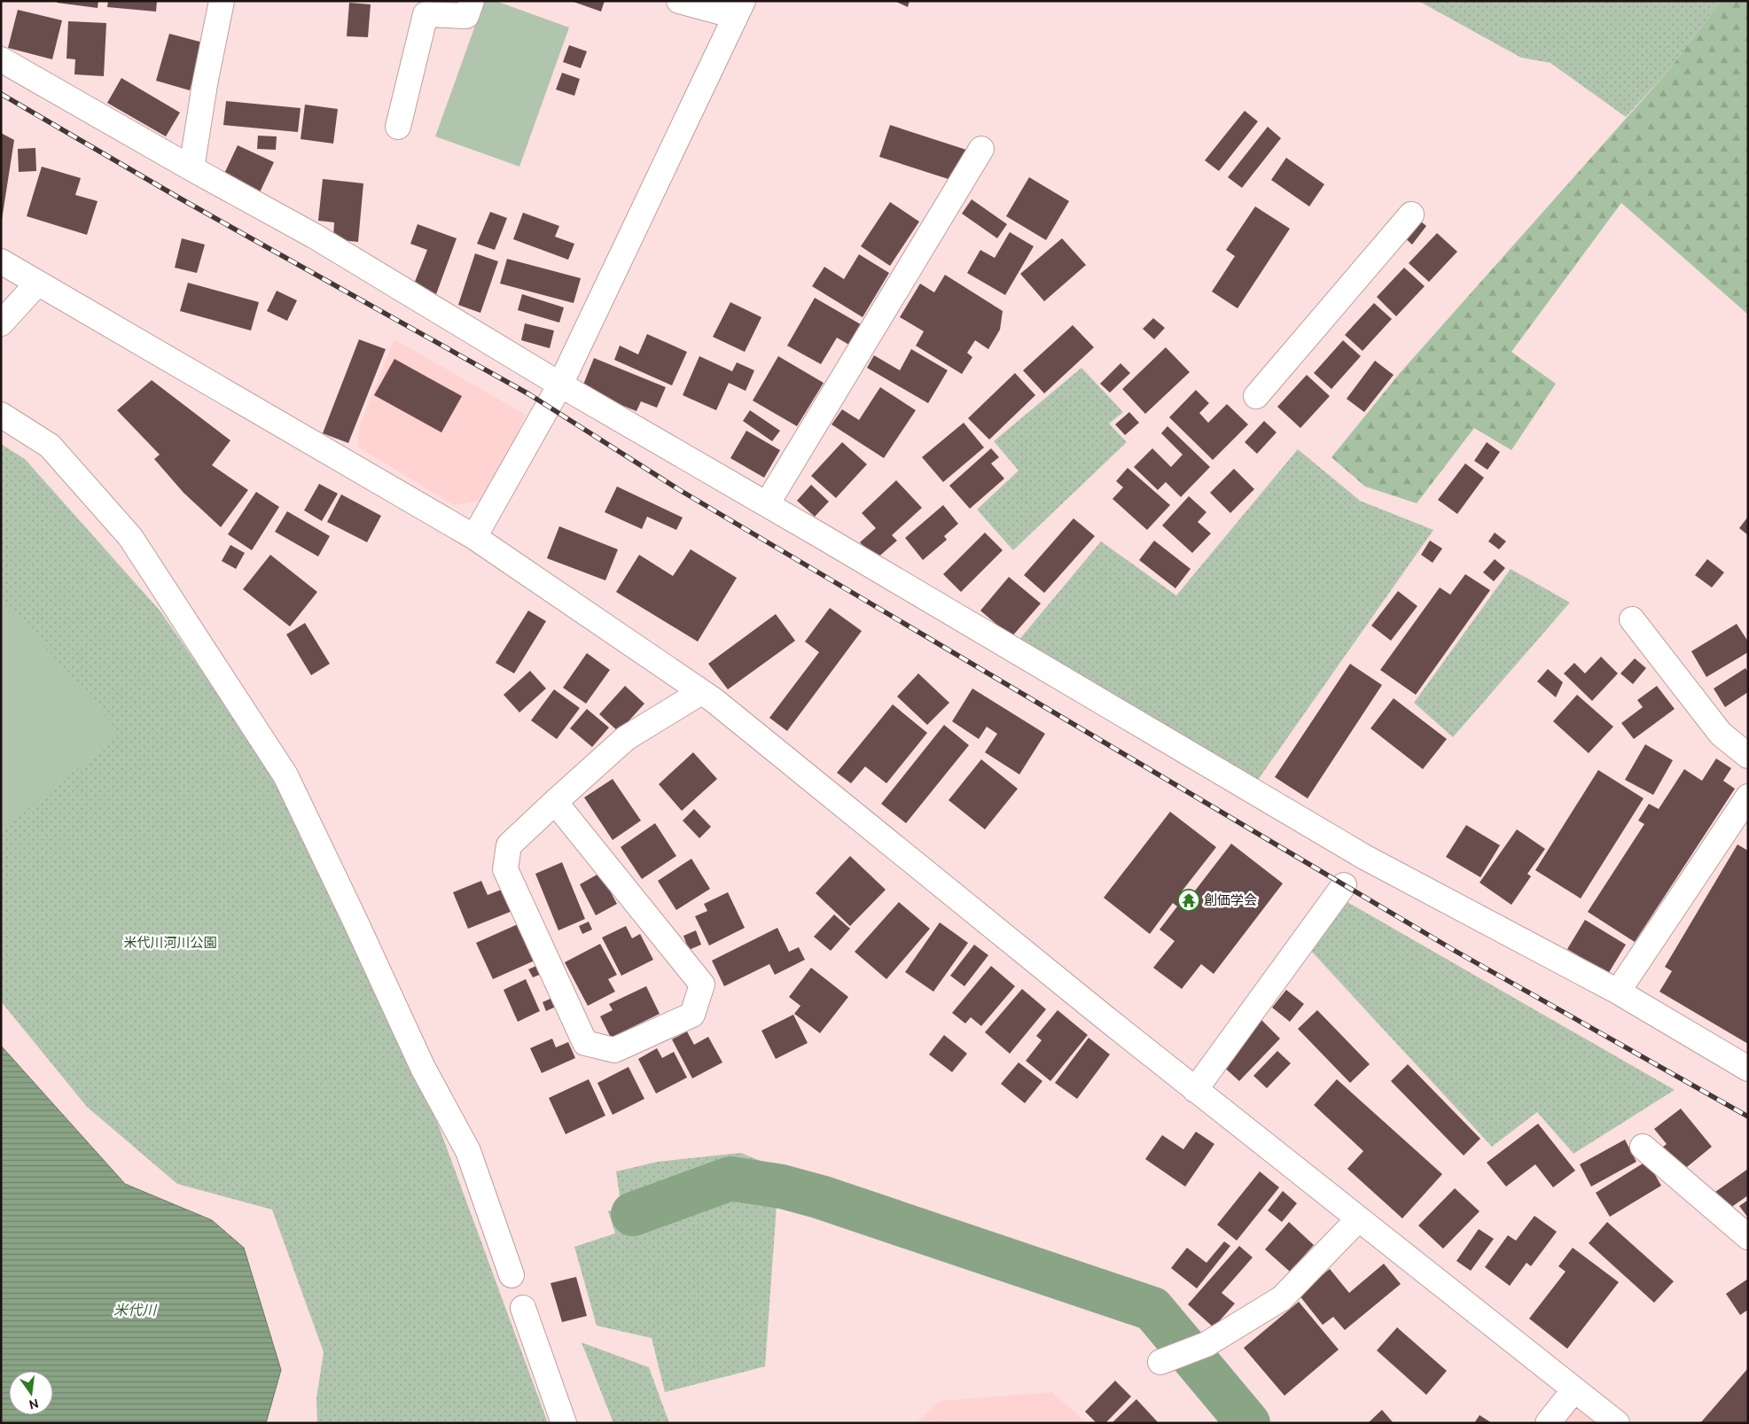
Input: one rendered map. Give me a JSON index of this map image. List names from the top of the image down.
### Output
{
  "water": ["米代川"],
  "parks": ["米代川河川公園"],
  "places": {
    "temple": ["創価学会"]
  },
  "north": "bottom"
}
